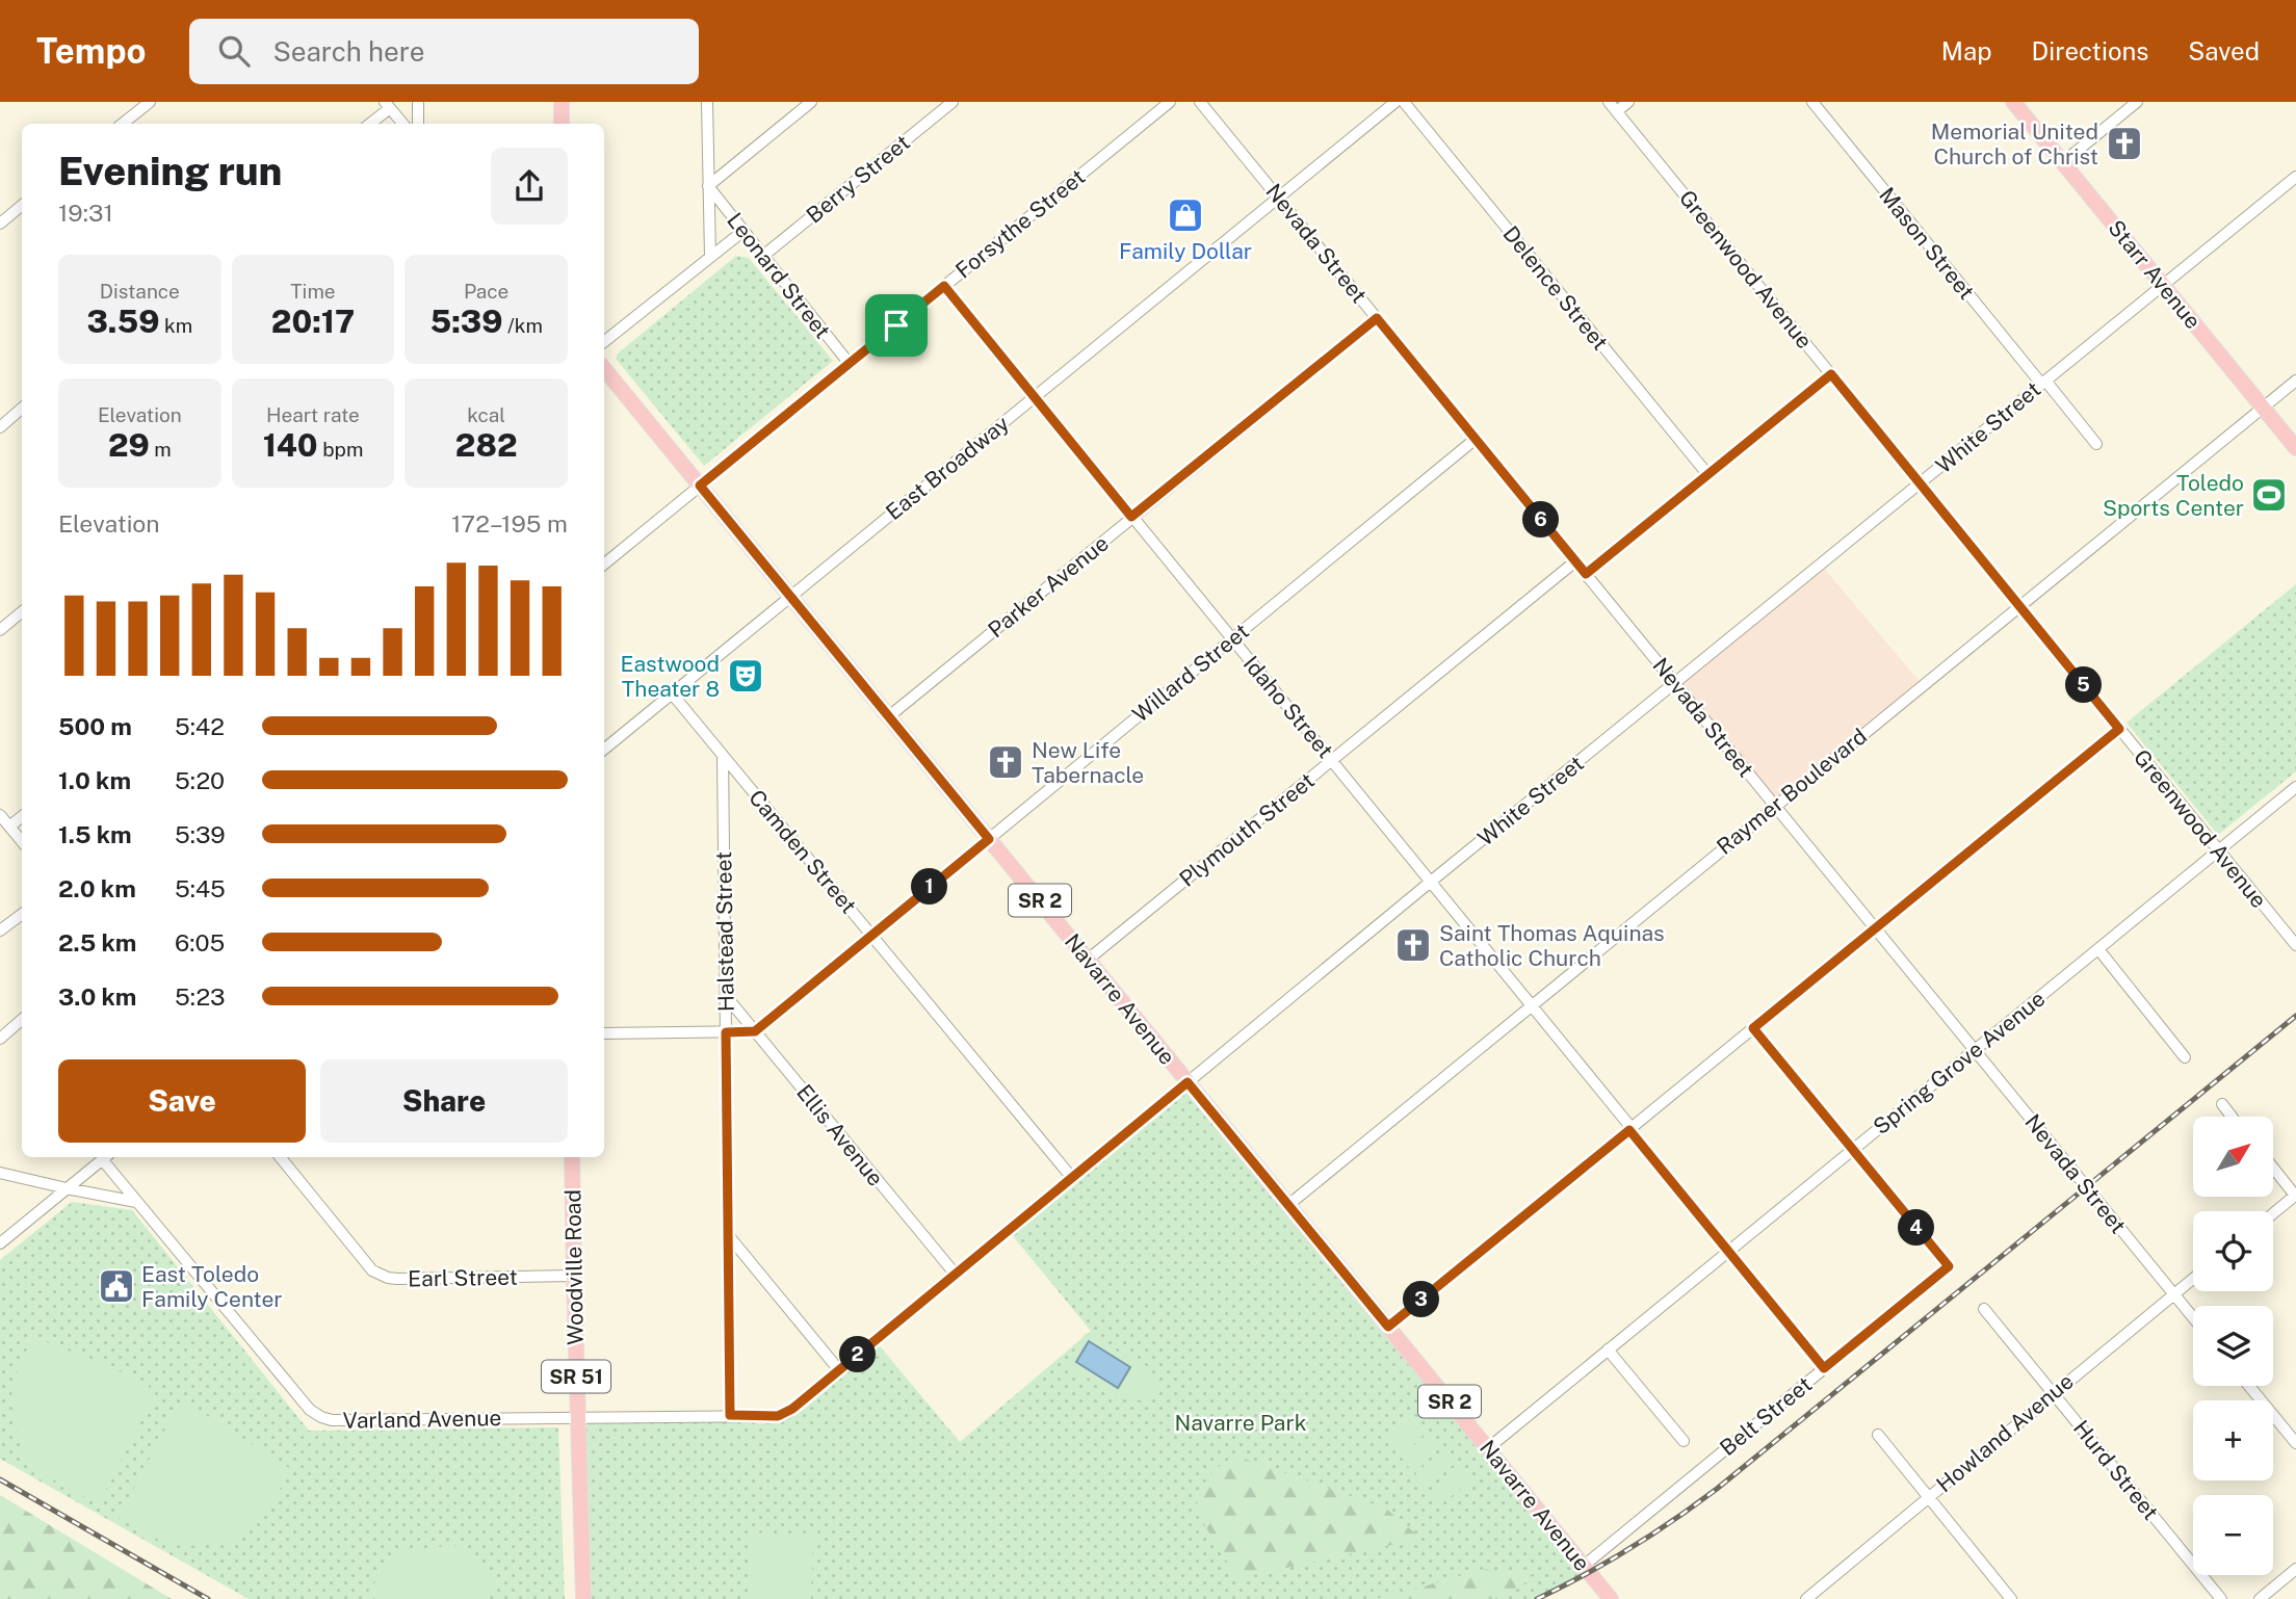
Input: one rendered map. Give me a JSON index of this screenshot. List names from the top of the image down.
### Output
{
  "streets": {
    "main road": [
      "Starr Avenue",
      "SR 2",
      "Navarre Avenue",
      "Woodville Road",
      "SR 51"
    ],
    "street": [
      "Berry Street",
      "Forsythe Street",
      "Nevada Street",
      "Mason Street",
      "Greenwood Avenue",
      "Leonard Street",
      "Delence Street",
      "White Street",
      "East Broadway",
      "Parker Avenue",
      "Willard Street",
      "Idaho Street",
      "Raymer Boulevard",
      "Plymouth Street",
      "Camden Street",
      "Halstead Street",
      "Spring Grove Avenue",
      "Ellis Avenue",
      "Earl Street",
      "Belt Street",
      "Varland Avenue",
      "Howland Avenue",
      "Hurd Street"
    ]
  },
  "crossings": [
    ["Berry Street", "Leonard Street"],
    ["Forsythe Street", "Leonard Street"],
    ["Forsythe Street", "Idaho Street"],
    ["Forsythe Street", "Navarre Avenue"],
    ["Nevada Street", "White Street"],
    ["Nevada Street", "East Broadway"],
    ["Nevada Street", "Parker Avenue"],
    ["Nevada Street", "Willard Street"],
    ["Nevada Street", "Raymer Boulevard"],
    ["Nevada Street", "Plymouth Street"],
    ["Nevada Street", "Spring Grove Avenue"],
    ["Nevada Street", "Howland Avenue"],
    ["Mason Street", "White Street"],
    ["Greenwood Avenue", "White Street"],
    ["Greenwood Avenue", "Raymer Boulevard"],
    ["Greenwood Avenue", "Spring Grove Avenue"],
    ["Starr Avenue", "White Street"],
    ["Starr Avenue", "Raymer Boulevard"],
    ["White Street", "Idaho Street"],
    ["White Street", "Camden Street"],
    ["White Street", "Navarre Avenue"],
    ["White Street", "Ellis Avenue"],
    ["White Street", "Varland Avenue"],
    ["East Broadway", "Idaho Street"],
    ["East Broadway", "Camden Street"],
    ["East Broadway", "Navarre Avenue"],
    ["Parker Avenue", "Idaho Street"],
    ["Parker Avenue", "Navarre Avenue"],
    ["Willard Street", "Idaho Street"],
    ["Willard Street", "Camden Street"],
    ["Willard Street", "Navarre Avenue"],
    ["Willard Street", "Ellis Avenue"],
    ["Idaho Street", "Raymer Boulevard"],
    ["Idaho Street", "Plymouth Street"],
    ["Idaho Street", "Spring Grove Avenue"],
    ["Idaho Street", "Belt Street"],
    ["Raymer Boulevard", "Navarre Avenue"],
    ["Plymouth Street", "Navarre Avenue"],
    ["Camden Street", "Halstead Street"],
    ["Halstead Street", "Ellis Avenue"],
    ["Halstead Street", "Varland Avenue"],
    ["Navarre Avenue", "Spring Grove Avenue"],
    ["Navarre Avenue", "Belt Street"],
    ["Spring Grove Avenue", "Belt Street"],
    ["Woodville Road", "Earl Street"],
    ["Woodville Road", "Varland Avenue"],
    ["Howland Avenue", "Hurd Street"]
  ],
  "parks": ["Navarre Park"],
  "places": {
    "church": ["Memorial United Church of Christ", "New Life Tabernacle", "Saint Thomas Aquinas Catholic Church"],
    "shop": ["Family Dollar"],
    "sports": ["Toledo Sports Center"],
    "theatre": ["Eastwood Theater 8"],
    "public building": ["East Toledo Family Center"]
  },
  "north": "top right",
  "page": {
    "header": "Tempo",
    "search": "Search here",
    "nav": ["Map", "Directions", "Saved"],
    "heading": ["Evening run", "19:31"],
    "stats": [
      ["Distance", "3.59 km"],
      ["Time", "20:17"],
      ["Pace", "5:39 /km"],
      ["Elevation", "29 m"],
      ["Heart rate", "140 bpm"],
      ["kcal", "282"]
    ],
    "chart": ["Elevation", "172–195 m"],
    "pins": [
      "6",
      "5",
      "1",
      "4",
      "3",
      "2"
    ],
    "list": [
      {
        "name": "500 m",
        "note": "5:42"
      },
      {
        "name": "1.0 km",
        "note": "5:20"
      },
      {
        "name": "1.5 km",
        "note": "5:39"
      },
      {
        "name": "2.0 km",
        "note": "5:45"
      },
      {
        "name": "2.5 km",
        "note": "6:05"
      },
      {
        "name": "3.0 km",
        "note": "5:23"
      }
    ],
    "buttons": ["Save", "Share"],
    "map_buttons": ["+", "−"]
  }
}
